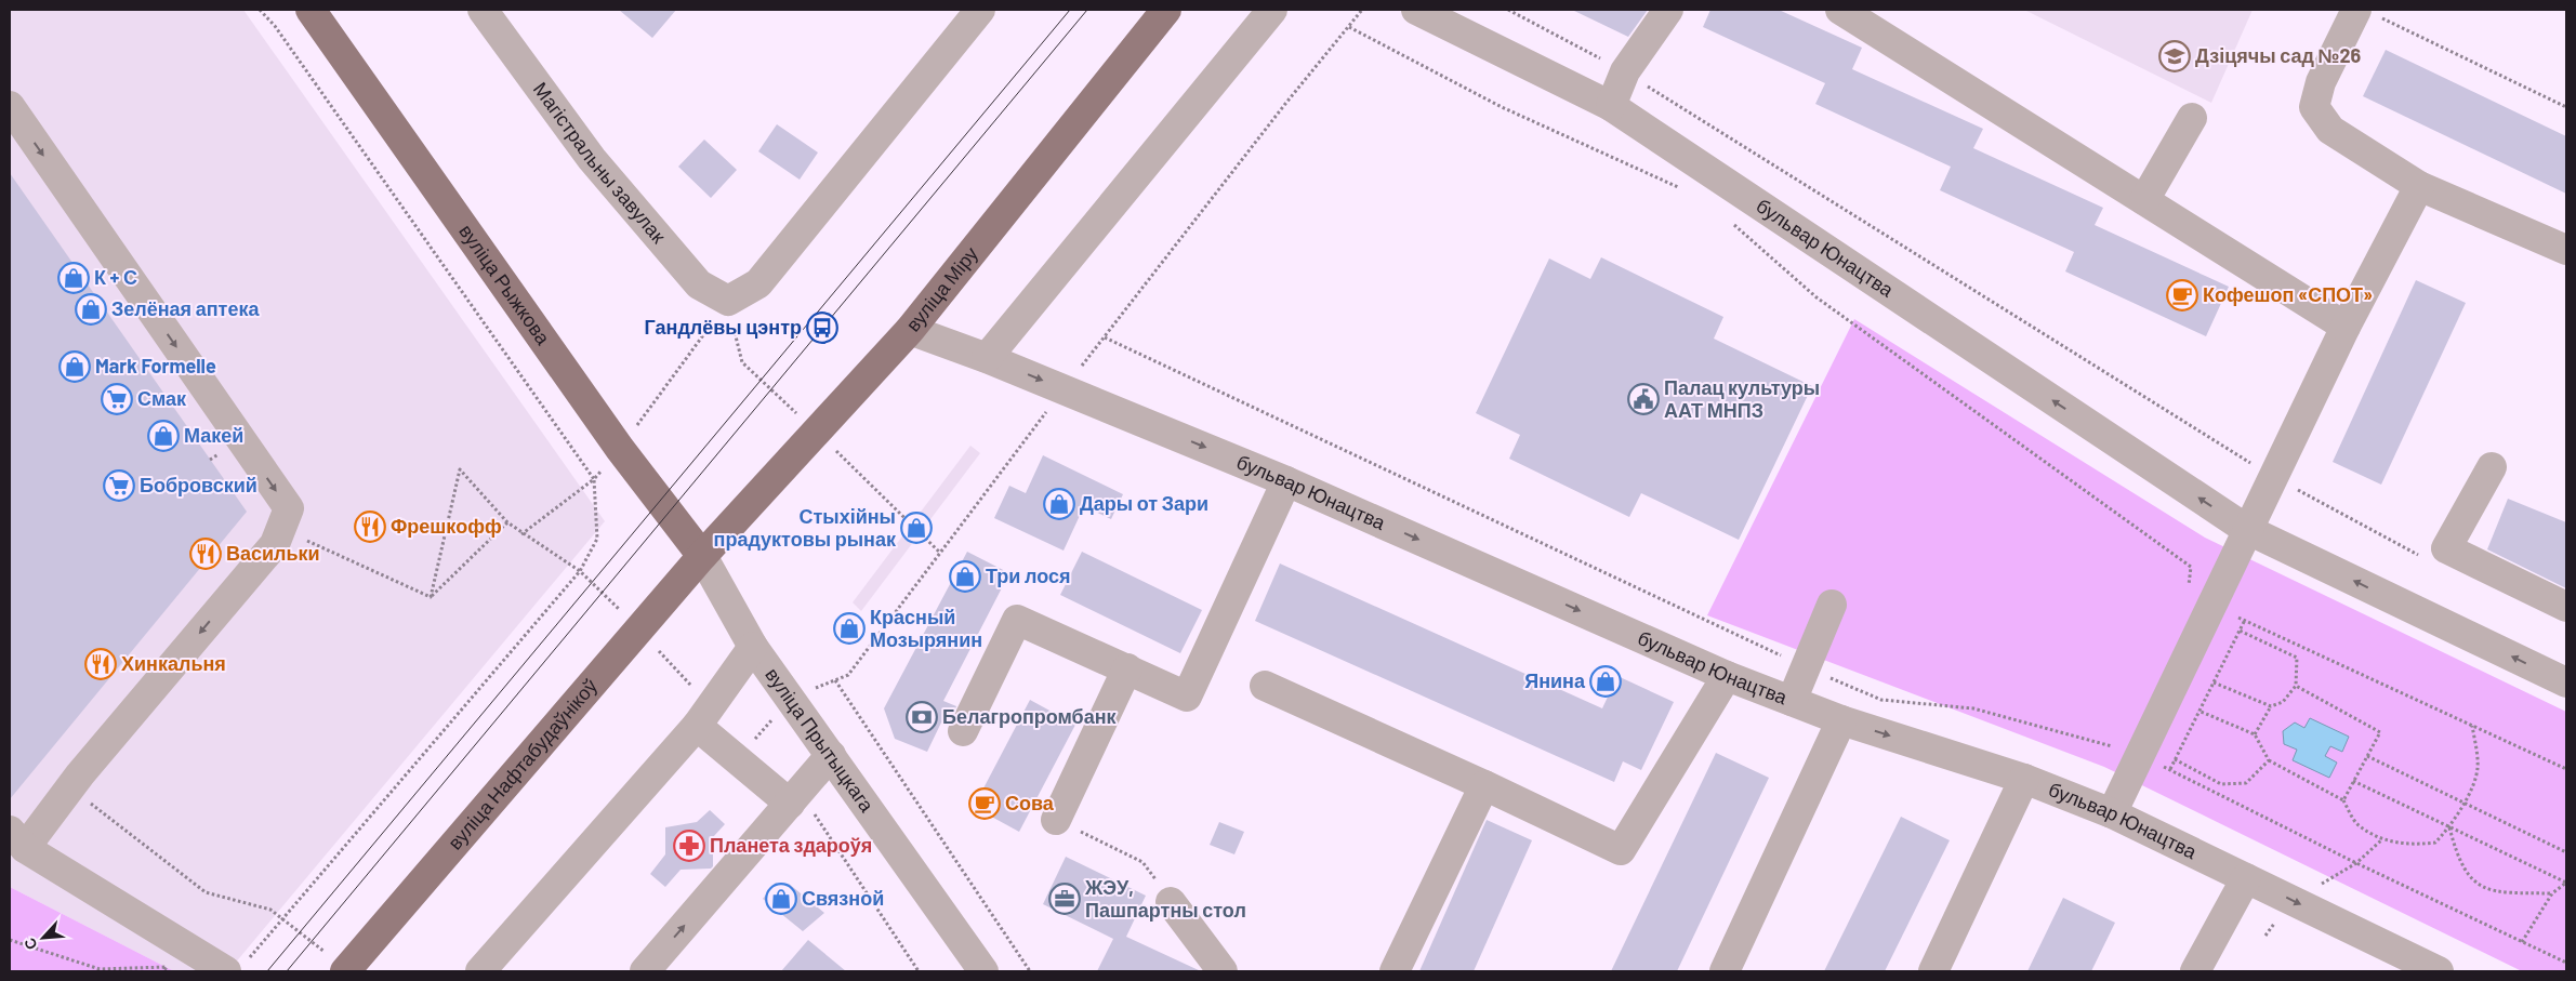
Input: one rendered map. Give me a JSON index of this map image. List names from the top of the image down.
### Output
{
  "streets": {
    "main road": ["вуліца Рыжкова", "вуліца Міру", "вуліца Нафтабудаўнікоў"],
    "street": ["Магістральны завулак", "бульвар Юнацтва", "вуліца Прытыцкага"]
  },
  "crossings": [
    ["бульвар Юнацтва", "вуліца Міру"],
    ["вуліца Рыжкова", "вуліца Міру"],
    ["вуліца Рыжкова", "вуліца Прытыцкага"],
    ["вуліца Рыжкова", "вуліца Нафтабудаўнікоў"],
    ["вуліца Міру", "вуліца Прытыцкага"],
    ["вуліца Міру", "вуліца Нафтабудаўнікоў"],
    ["вуліца Прытыцкага", "вуліца Нафтабудаўнікоў"]
  ],
  "places": {
    "school or university": ["Дзіцячы сад №26"],
    "shop": [
      "К + С",
      "Зелёная аптека",
      "Mark Formelle",
      "Макей",
      "Дары от Зари",
      "Стыхійны прадуктовы рынак",
      "Три лося",
      "Красный Мозырянин",
      "Янина",
      "Связной"
    ],
    "cafe": ["Кофешоп «СПОТ»", "Сова"],
    "bus stop": ["Гандлёвы цэнтр"],
    "supermarket": ["Смак", "Бобровский"],
    "public building": ["Палац культуры ААТ МНПЗ"],
    "restaurant": ["Фрешкофф", "Васильки", "Хинкальня"],
    "bank": ["Белагропромбанк"],
    "pharmacy": ["Планета здароўя"],
    "office": ["ЖЭУ, Пашпартны стол"]
  },
  "north": "bottom left"
}
